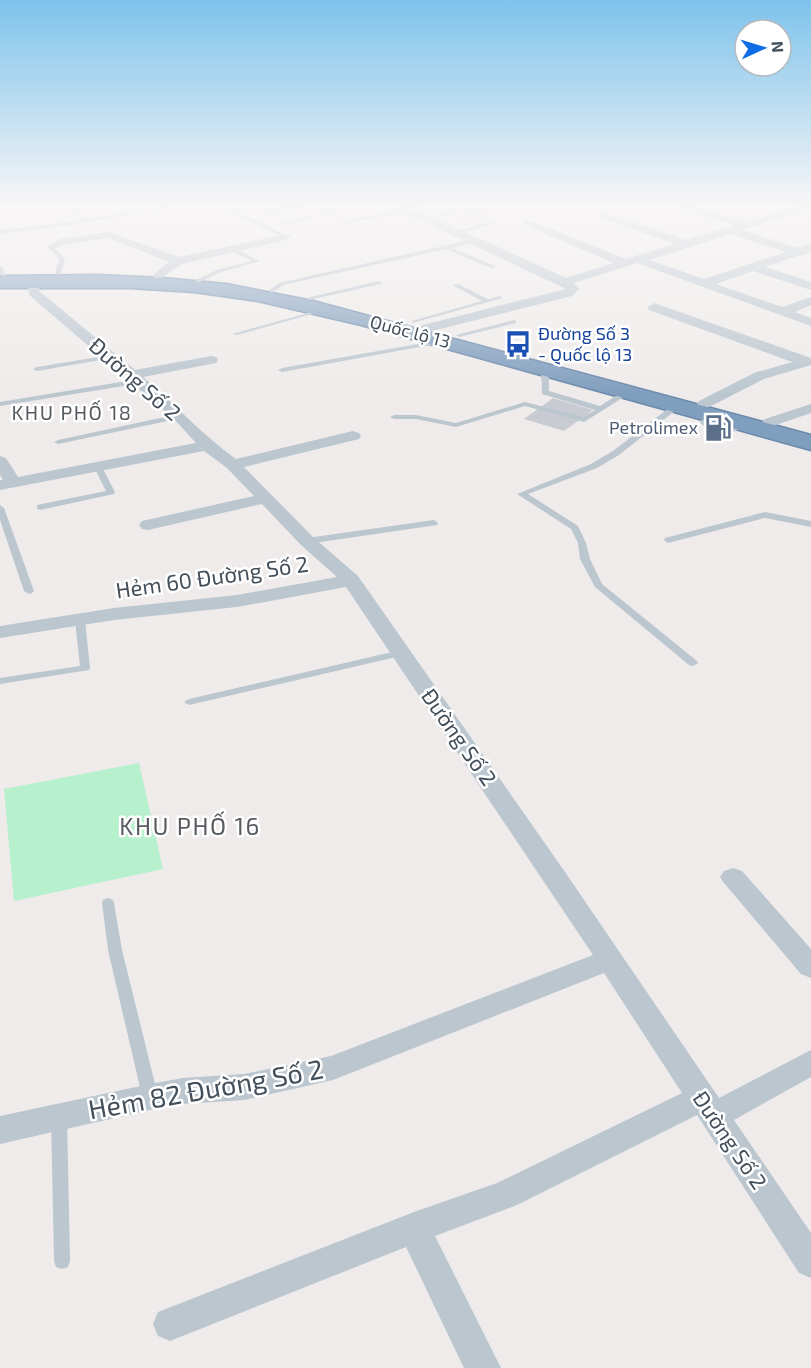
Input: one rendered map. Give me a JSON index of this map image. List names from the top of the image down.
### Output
{
  "streets": {
    "highway": ["Quốc lộ 13"],
    "street": ["Đường Số 2", "Hẻm 60 Đường Số 2", "Hẻm 82 Đường Số 2"]
  },
  "crossings": [
    ["Quốc lộ 13", "Đường Số 2"],
    ["Đường Số 2", "Hẻm 60 Đường Số 2"],
    ["Đường Số 2", "Hẻm 82 Đường Số 2"]
  ],
  "districts": ["KHU PHỐ 18", "KHU PHỐ 16"],
  "places": {
    "bus stop": ["Đường Số 3 - Quốc lộ 13"],
    "fuel station": ["Petrolimex"]
  },
  "north": "right"
}
